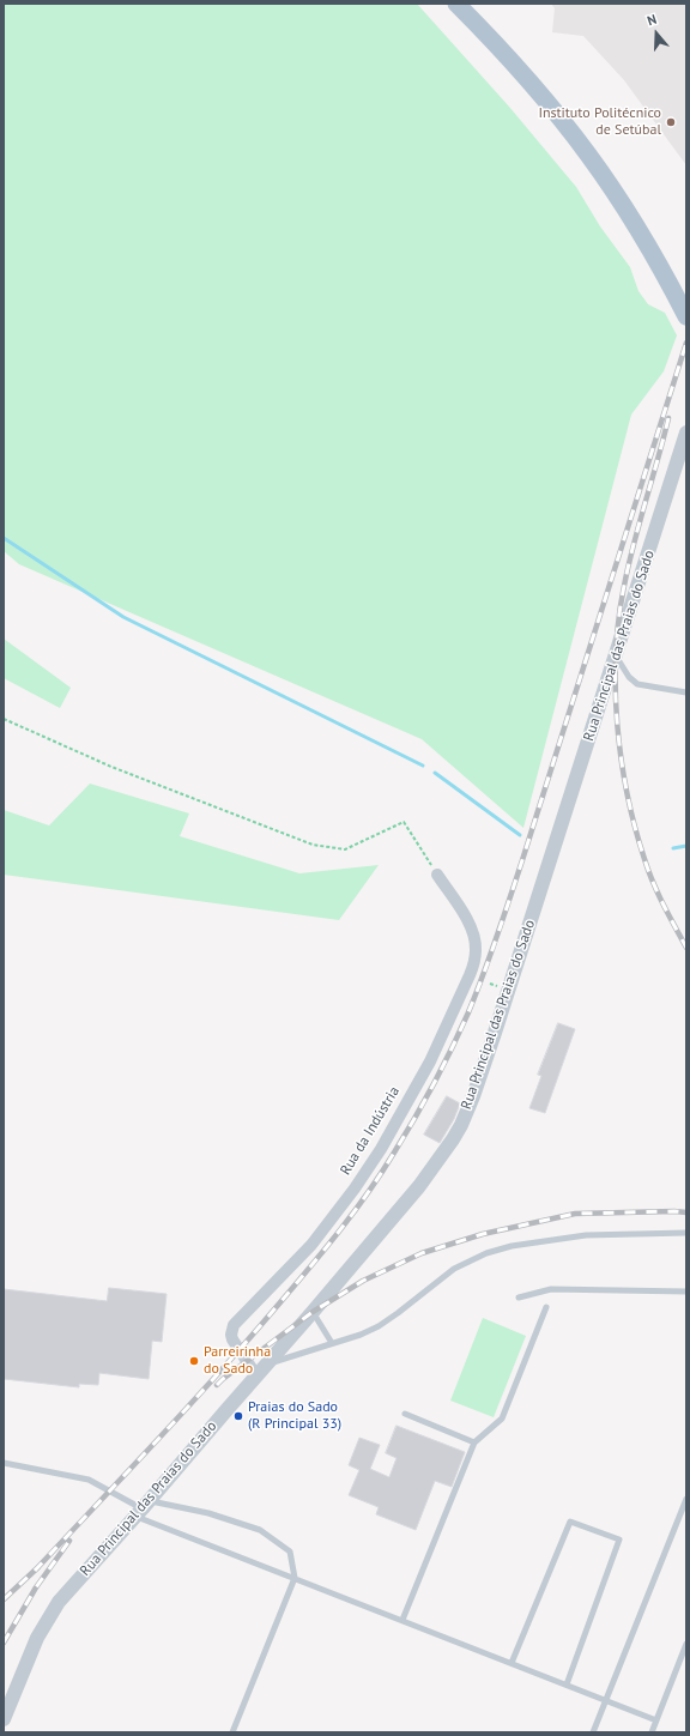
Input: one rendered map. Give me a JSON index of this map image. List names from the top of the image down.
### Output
{
  "streets": {
    "street": ["Rua Principal das Praias do Sado", "Rua da Indústria"]
  },
  "crossings": [
    ["Rua Principal das Praias do Sado", "Rua da Indústria"]
  ],
  "places": ["Instituto Politécnico de Setúbal", "Parreirinha do Sado", "Praias do Sado (R Principal 33)"],
  "north": "top"
}
